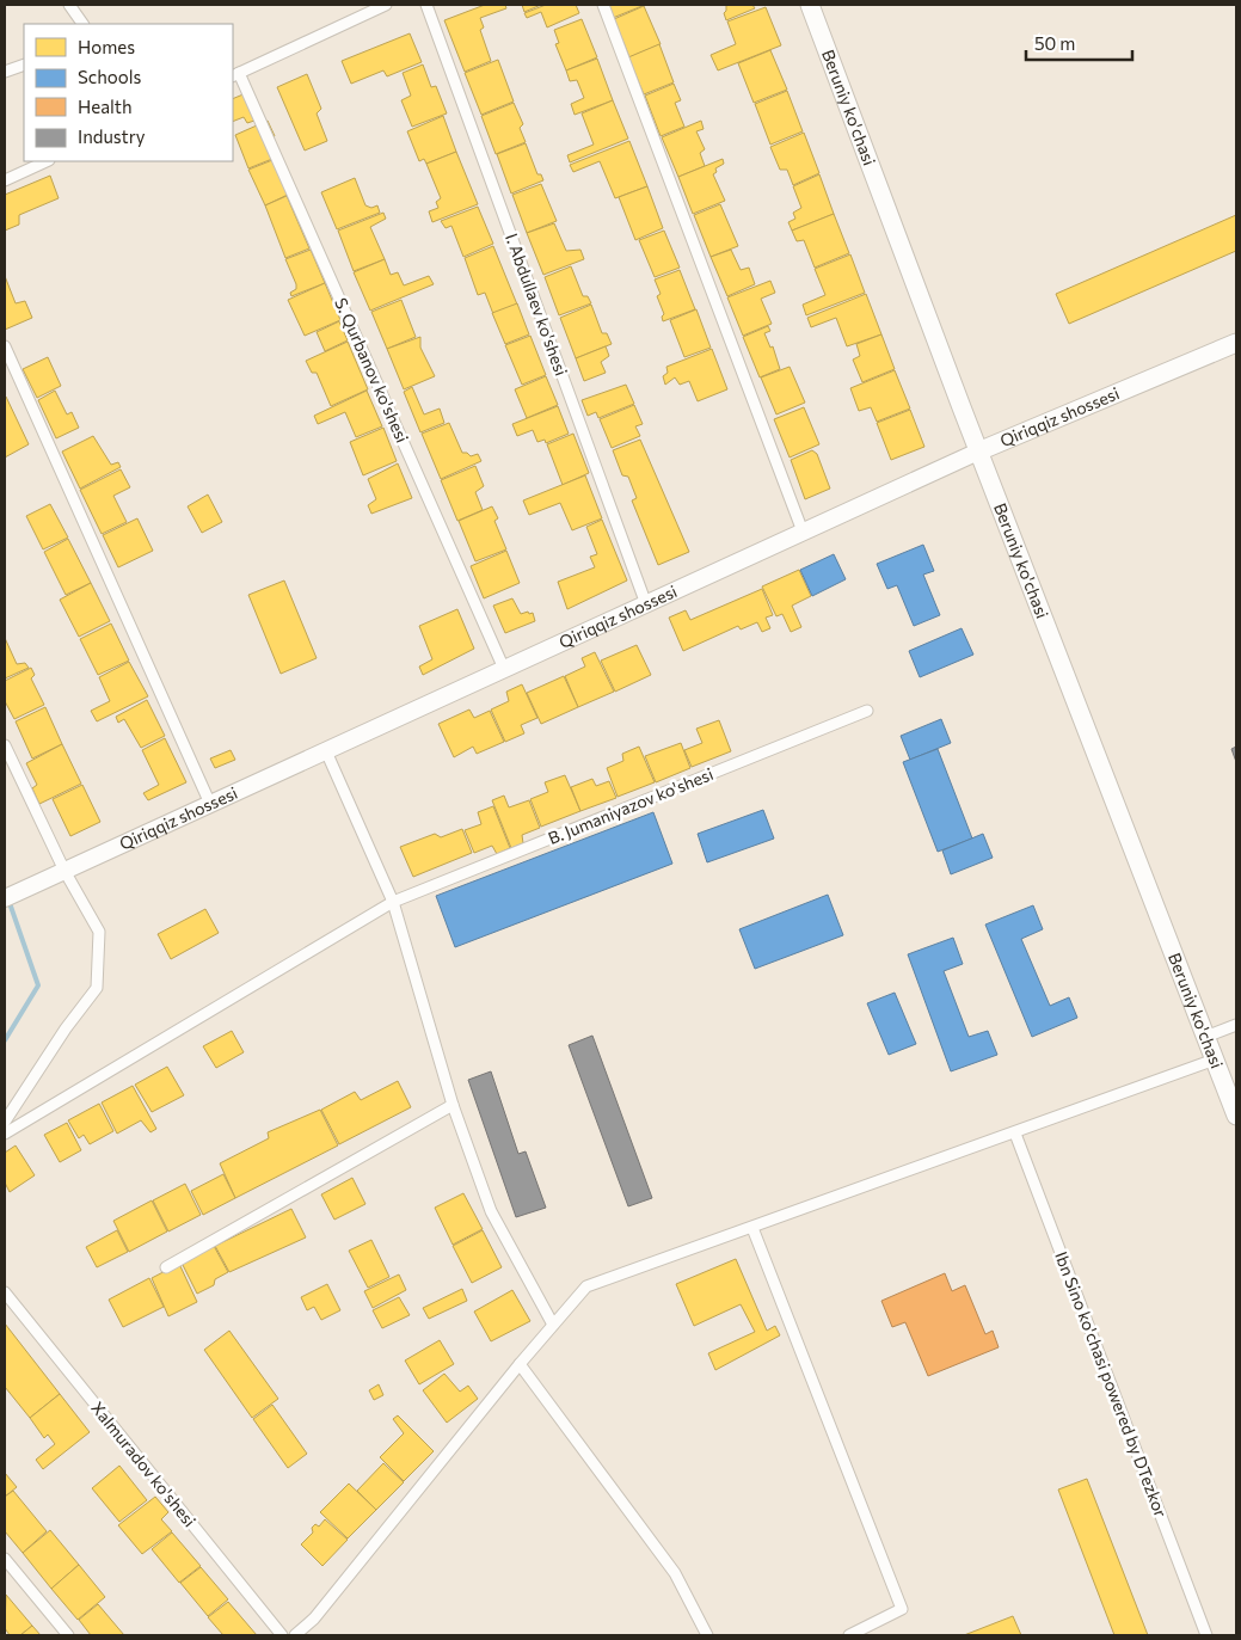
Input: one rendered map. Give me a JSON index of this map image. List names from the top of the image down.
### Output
{
  "streets": {
    "main road": ["Beruniy ko'chasi", "Qiriqqiz shossesi"],
    "street": [
      "I. Abdullaev ko'shesi",
      "S. Qurbanov ko'shesi",
      "B. Jumaniyazov ko'shesi",
      "Ibn Sino ko'chasi powered by DTezkor",
      "Xalmuradov ko'shesi"
    ]
  },
  "crossings": [
    ["Beruniy ko'chasi", "Qiriqqiz shossesi"],
    ["I. Abdullaev ko'shesi", "Qiriqqiz shossesi"],
    ["S. Qurbanov ko'shesi", "Qiriqqiz shossesi"]
  ],
  "legend": [
    "Homes",
    "Schools",
    "Health",
    "Industry"
  ],
  "scale_bar": "50 m"
}
